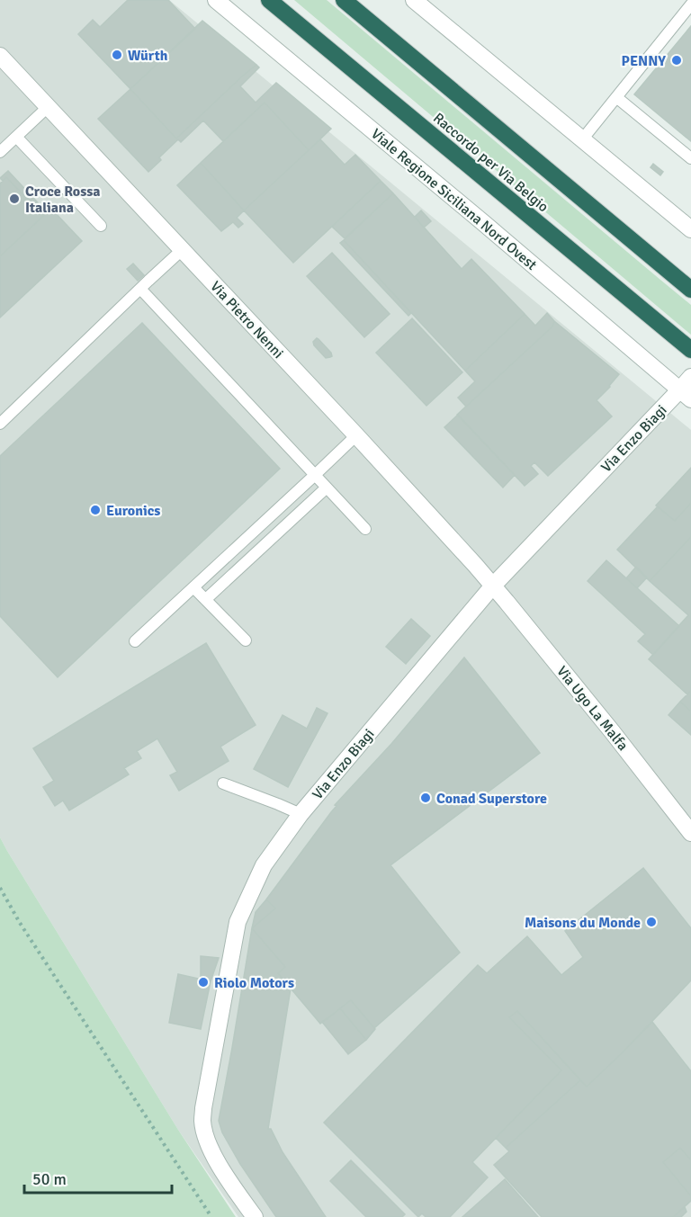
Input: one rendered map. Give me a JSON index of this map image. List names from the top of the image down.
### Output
{
  "streets": {
    "highway": ["Raccordo per Via Belgio"],
    "street": [
      "Viale Regione Siciliana Nord Ovest",
      "Via Pietro Nenni",
      "Via Enzo Biagi",
      "Via Ugo La Malfa"
    ]
  },
  "crossings": [
    ["Viale Regione Siciliana Nord Ovest", "Via Enzo Biagi"],
    ["Via Pietro Nenni", "Via Enzo Biagi"],
    ["Via Pietro Nenni", "Via Ugo La Malfa"],
    ["Via Enzo Biagi", "Via Ugo La Malfa"]
  ],
  "places": [
    "Würth",
    "PENNY",
    "Croce Rossa Italiana",
    "Euronics",
    "Conad Superstore",
    "Maisons du Monde",
    "Riolo Motors"
  ],
  "scale_bar": "50 m"
}
